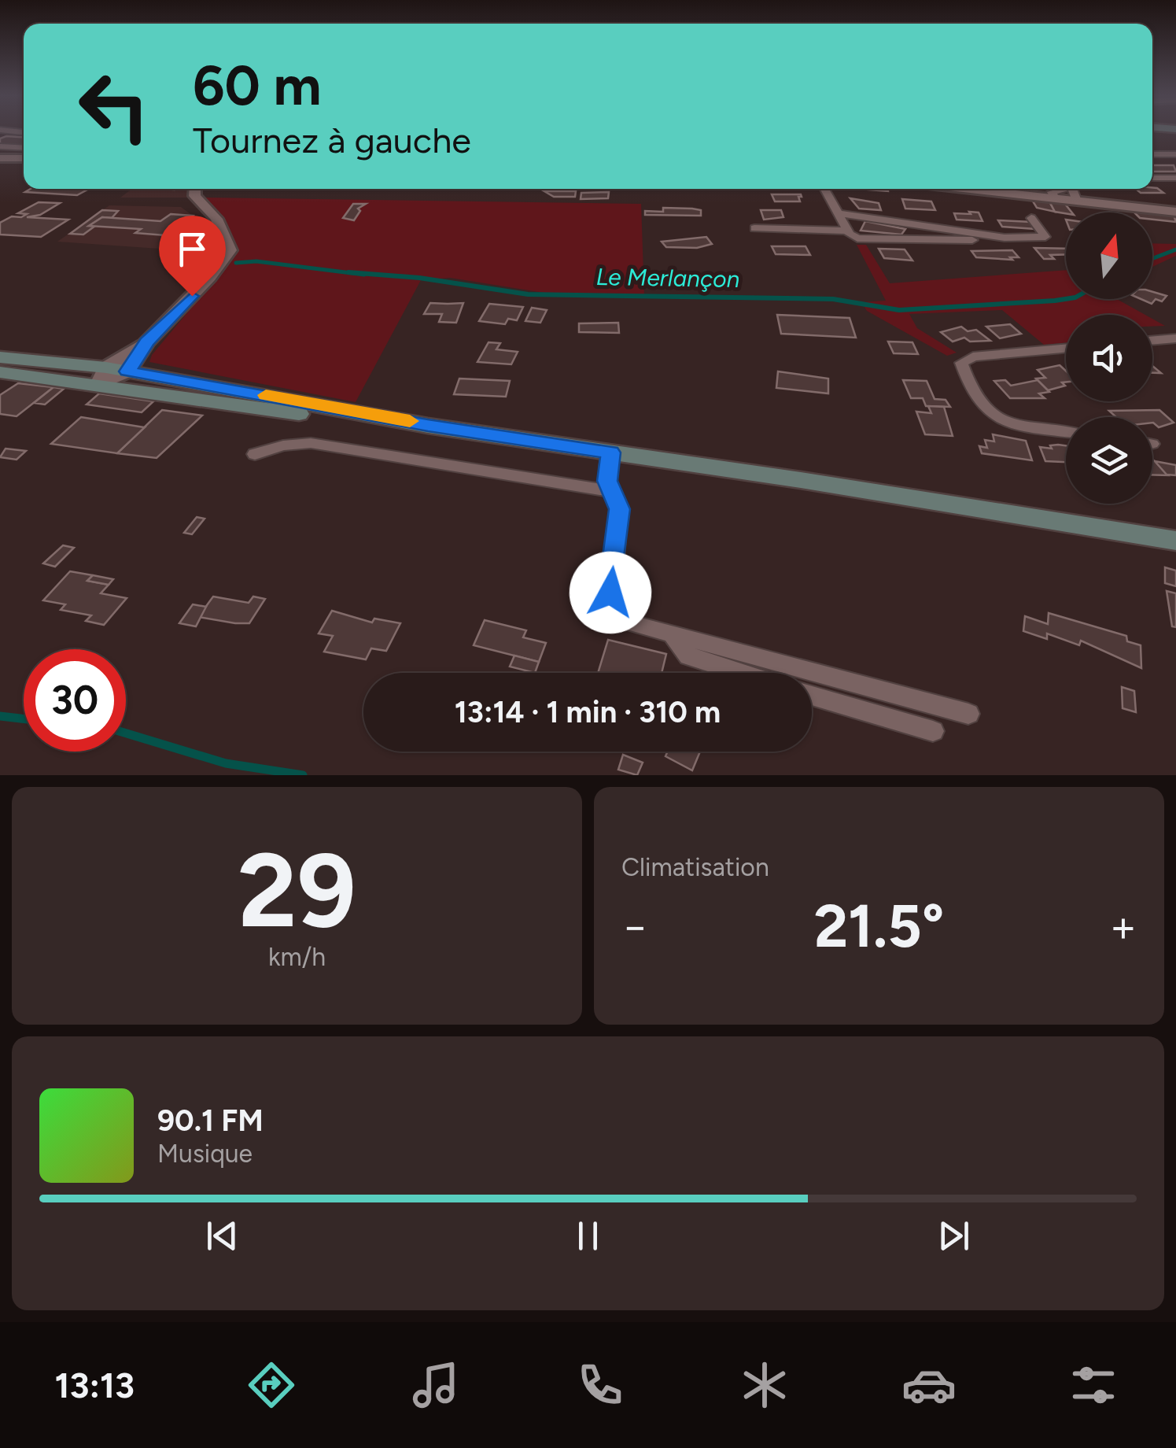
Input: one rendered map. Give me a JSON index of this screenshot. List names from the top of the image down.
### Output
{
  "water": ["Le Merlançon"],
  "north": "top",
  "page": {
    "turn": ["60 m", "Tournez à gauche"],
    "limit": "30",
    "trip": "13:14 · 1 min · 310 m",
    "tile": [
      ["29", "km/h"],
      "Climatisation"
    ],
    "heat": ["−", "21.5°", "+"],
    "song": ["90.1 FM", "Musique"],
    "tabs": "13:13"
  }
}
